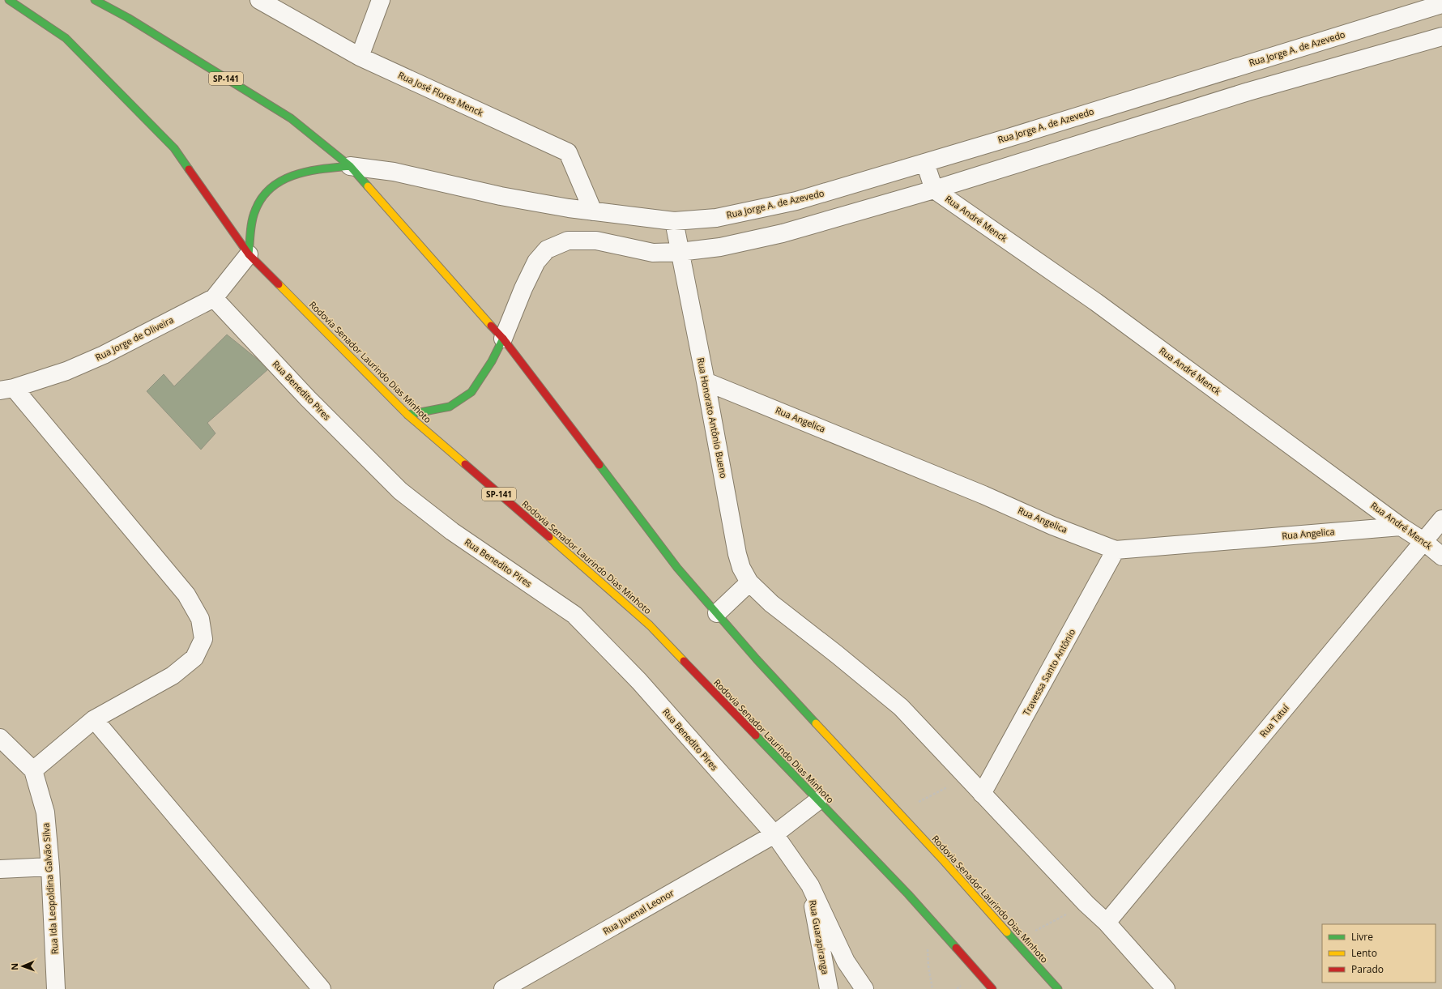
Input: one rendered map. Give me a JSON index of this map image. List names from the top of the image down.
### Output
{
  "streets": {
    "main road": ["SP-141", "Rodovia Senador Laurindo Dias Minhoto"],
    "street": [
      "Rua Jorge A. de Azevedo",
      "Rua José Flores Menck",
      "Rua André Menck",
      "Rua Jorge de Oliveira",
      "Rua Benedito Pires",
      "Rua Honorato Antônio Bueno",
      "Rua Angelica",
      "Travessa Santo Antônio",
      "Rua Tatuí",
      "Rua Ida Leopoldina Galvão Silva",
      "Rua Juvenal Leonor",
      "Rua Guarapiranga"
    ]
  },
  "crossings": [
    ["Rua Jorge A. de Azevedo", "Rua José Flores Menck"],
    ["Rua Jorge A. de Azevedo", "Rodovia Senador Laurindo Dias Minhoto"],
    ["Rua Jorge A. de Azevedo", "Rua Honorato Antônio Bueno"],
    ["Rua André Menck", "Rua Angelica"],
    ["Rua André Menck", "Rua Tatuí"],
    ["Rua Jorge de Oliveira", "Rodovia Senador Laurindo Dias Minhoto"],
    ["Rua Jorge de Oliveira", "Rua Benedito Pires"],
    ["Rua Benedito Pires", "Rua Juvenal Leonor"],
    ["Rua Benedito Pires", "Rua Guarapiranga"],
    ["Rua Honorato Antônio Bueno", "Rua Angelica"],
    ["Rua Honorato Antônio Bueno", "Travessa Santo Antônio"],
    ["Rua Honorato Antônio Bueno", "Rua Tatuí"],
    ["Rua Angelica", "Travessa Santo Antônio"]
  ],
  "legend": ["Livre", "Lento", "Parado"],
  "north": "left"
}
